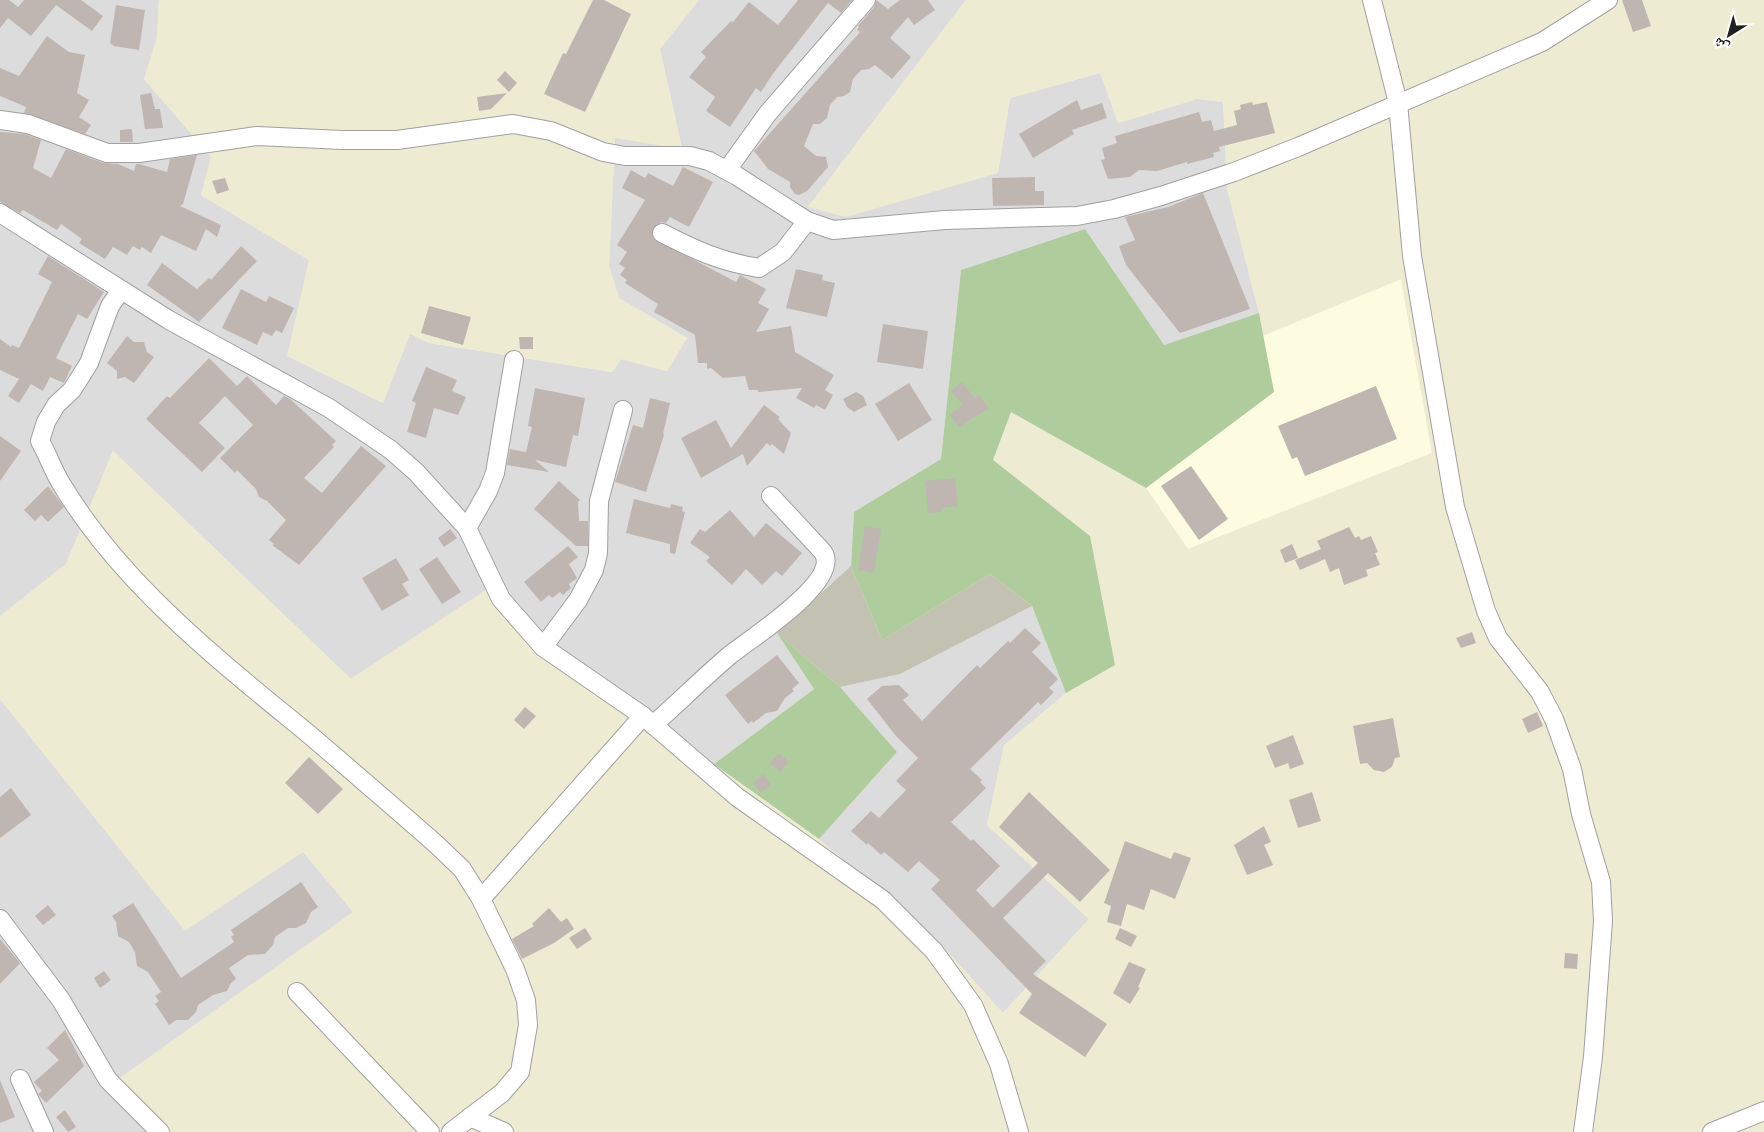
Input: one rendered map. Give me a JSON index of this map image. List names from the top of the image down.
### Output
{
  "north": "bottom left"
}
